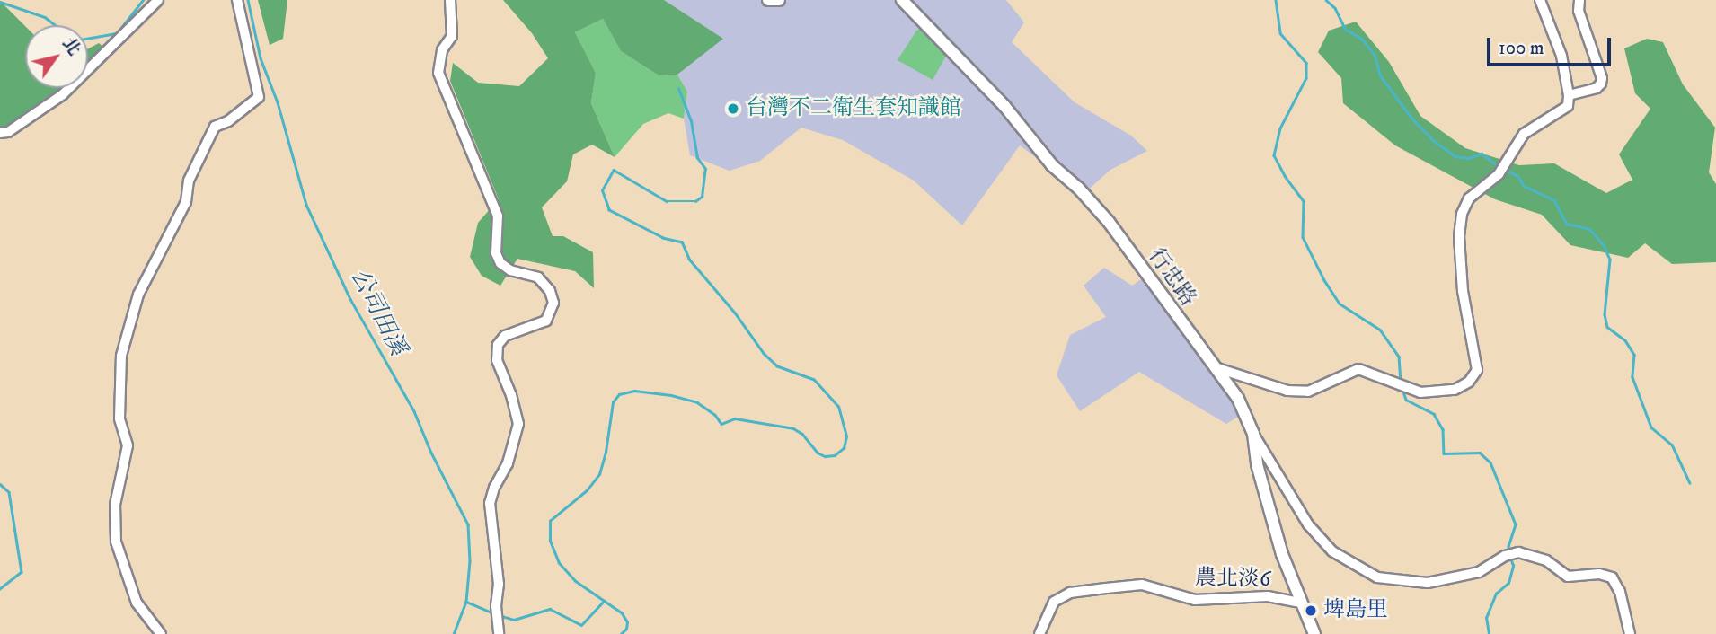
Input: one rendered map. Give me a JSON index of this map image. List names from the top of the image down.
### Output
{
  "streets": {
    "street": ["行忠路", "農北淡6"]
  },
  "crossings": [
    ["行忠路", "農北淡6"]
  ],
  "water": ["公司田溪"],
  "places": ["台灣不二衛生套知識館", "埤島里"],
  "scale_bar": "100 m",
  "north": "top right"
}
